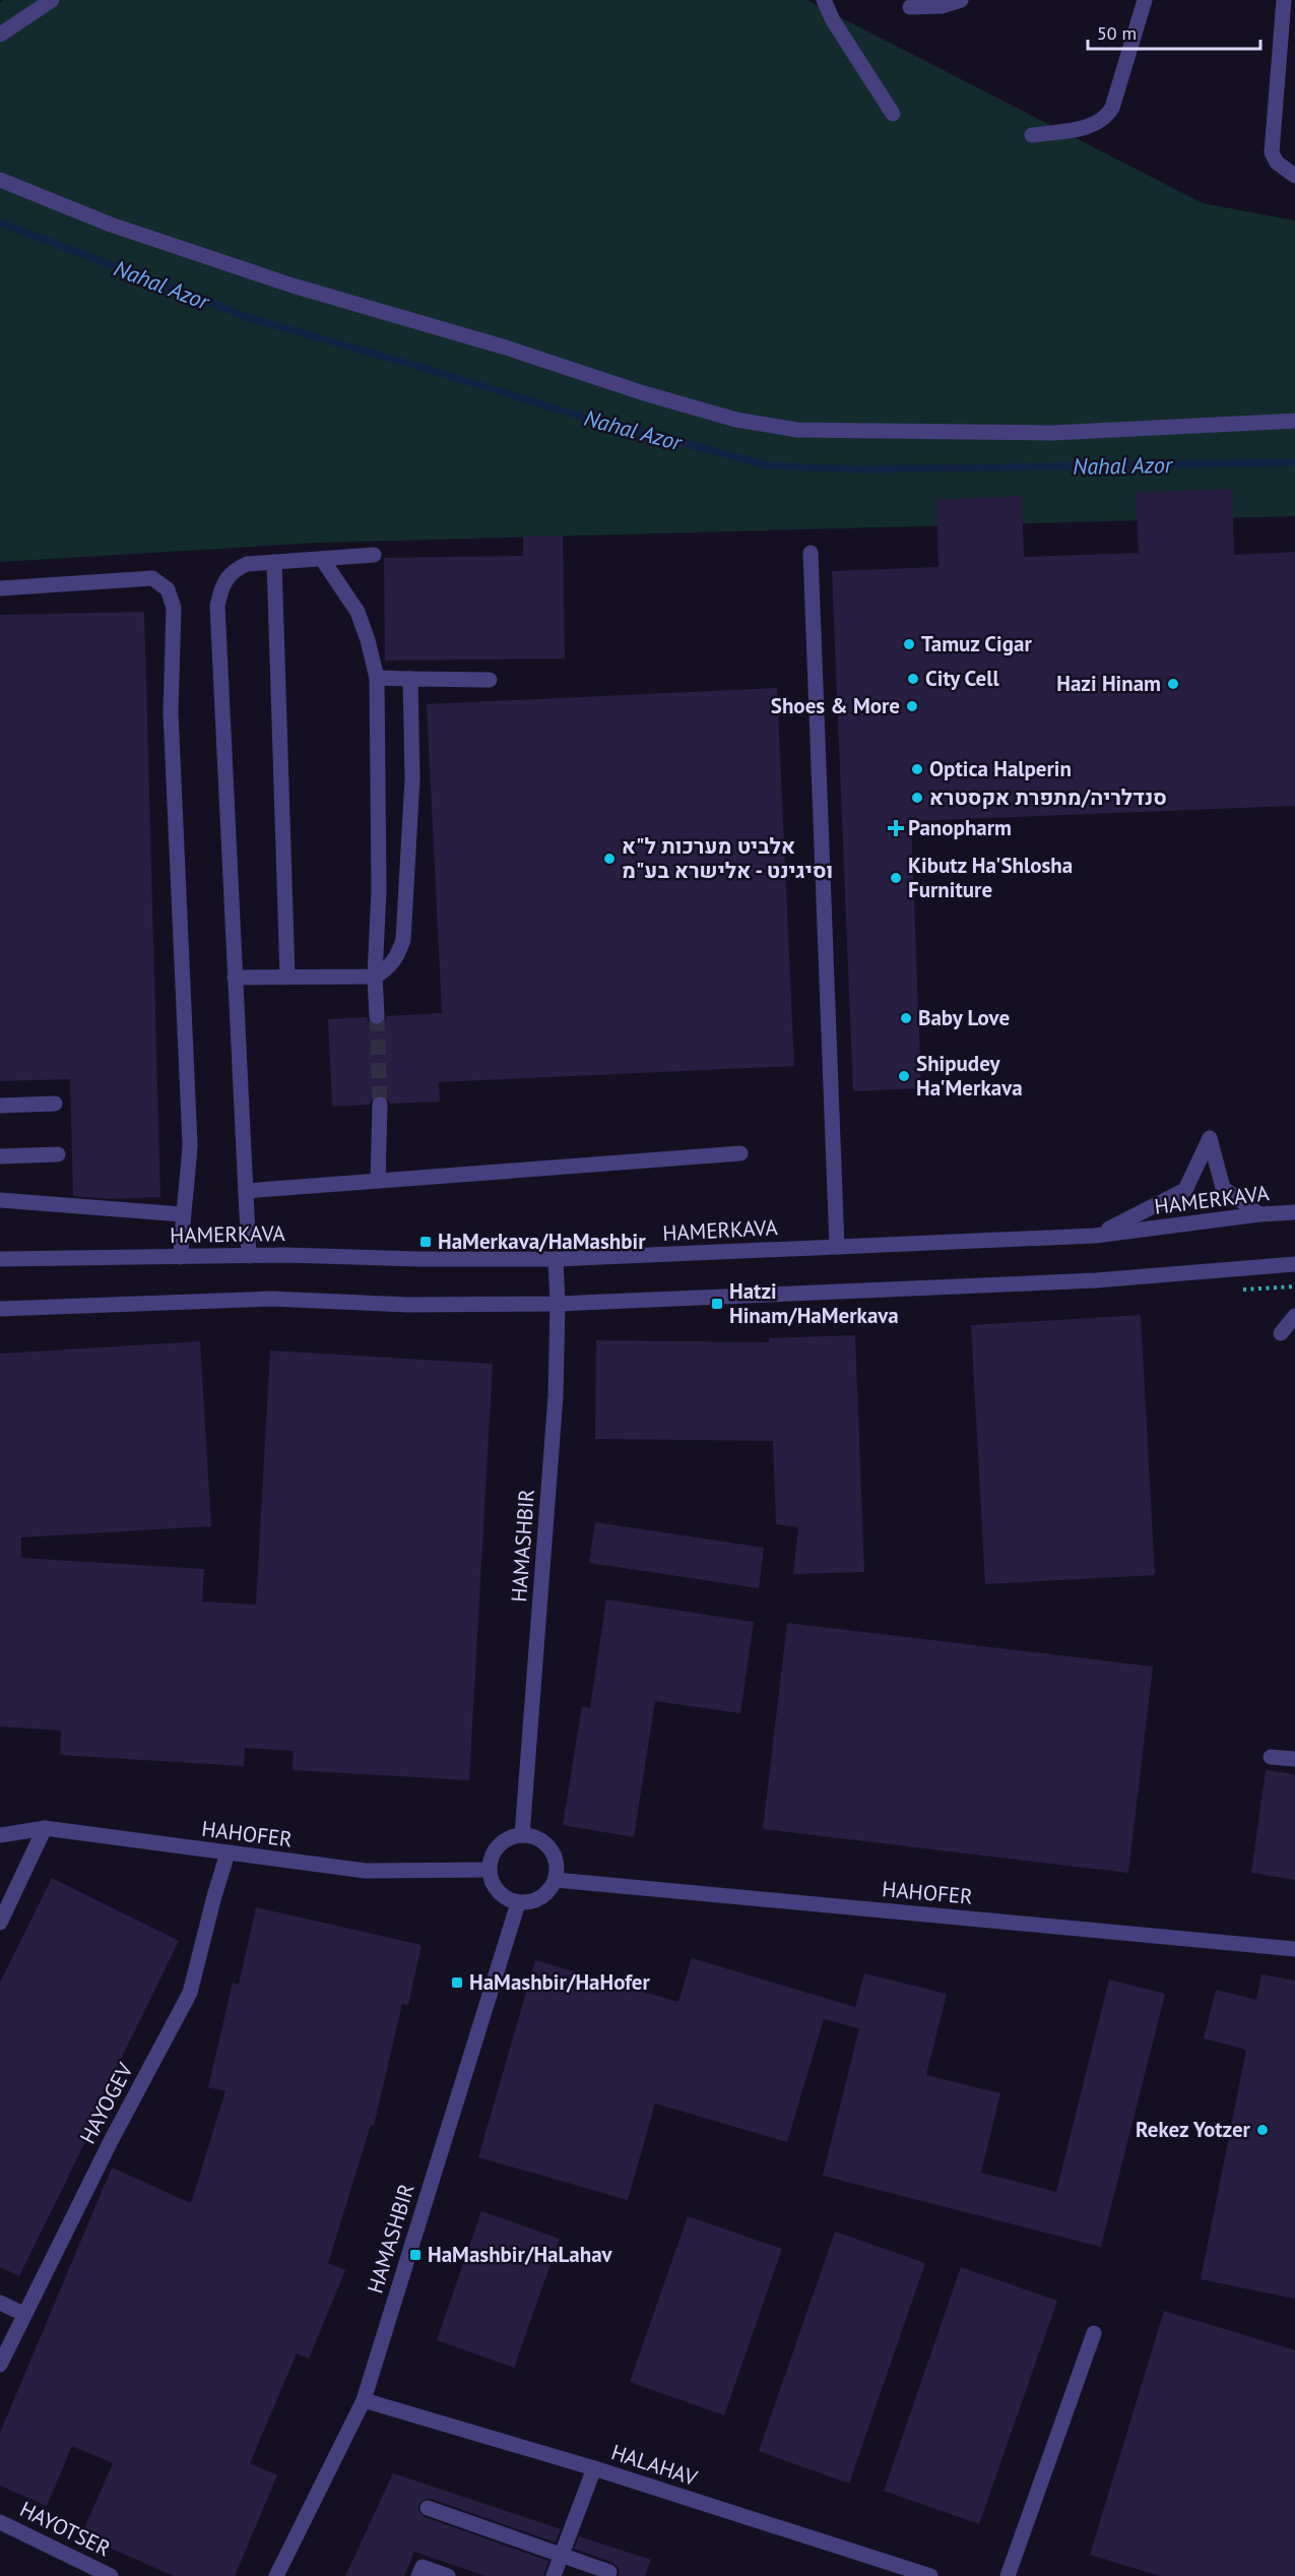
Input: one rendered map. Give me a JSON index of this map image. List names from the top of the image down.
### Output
{
  "streets": {
    "street": [
      "HAMERKAVA",
      "HAMASHBIR",
      "HAHOFER",
      "HAYOGEV",
      "HALAHAV",
      "HAYOTSER"
    ]
  },
  "crossings": [
    ["HAMERKAVA", "HAMASHBIR"],
    ["HAMASHBIR", "HAHOFER"],
    ["HAMASHBIR", "HALAHAV"],
    ["HAHOFER", "HAYOGEV"]
  ],
  "water": ["Nahal Azor"],
  "places": {
    "other": [
      "Tamuz Cigar",
      "City Cell",
      "Hazi Hinam",
      "Shoes & More",
      "Optica Halperin",
      "סנדלריה/מתפרת אקסטרא",
      "אלביט מערכות ל\"א וסיגינט - אלישרא בע\"מ",
      "Kibutz Ha'Shlosha Furniture",
      "Baby Love",
      "Shipudey Ha'Merkava",
      "Rekez Yotzer"
    ],
    "health": ["Panopharm"],
    "transit": [
      "HaMerkava/HaMashbir",
      "Hatzi Hinam/HaMerkava",
      "HaMashbir/HaHofer",
      "HaMashbir/HaLahav"
    ]
  },
  "scale_bar": "50 m"
}
